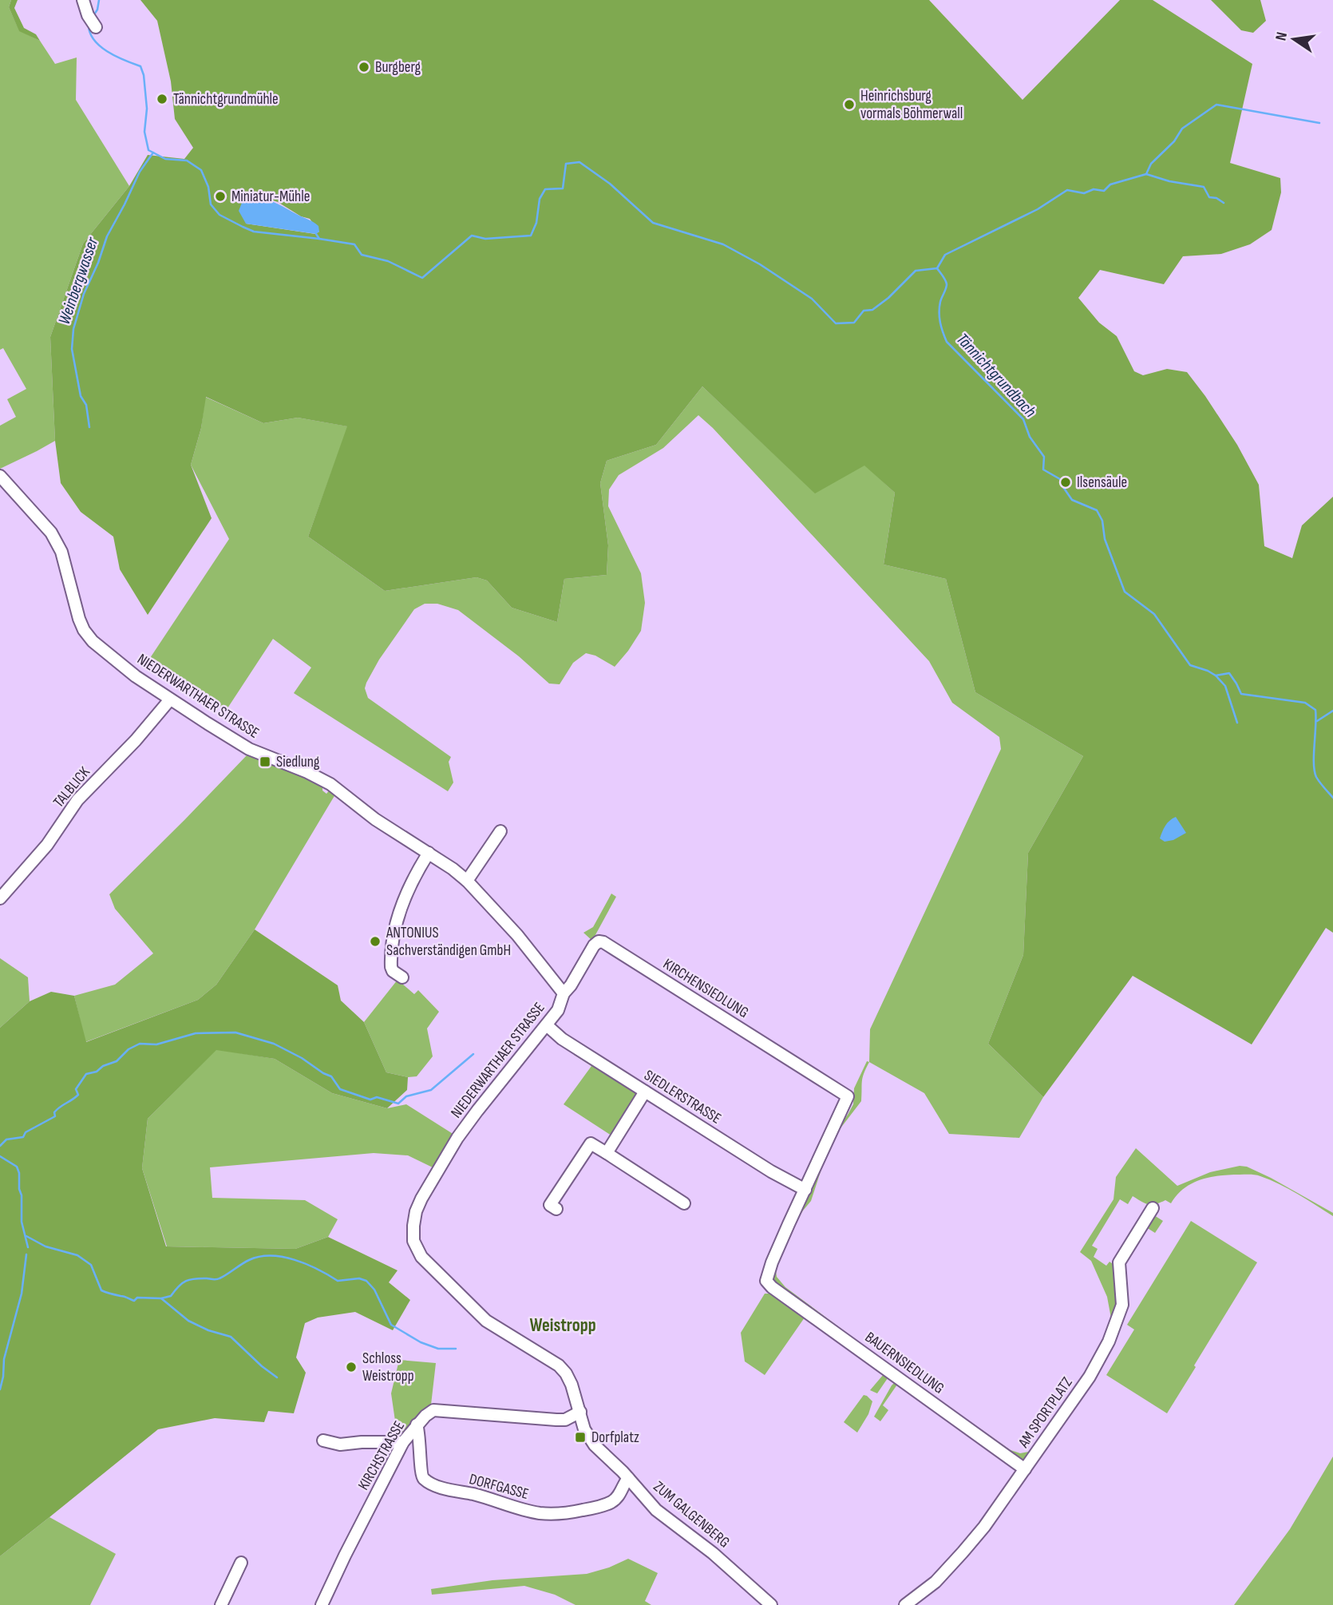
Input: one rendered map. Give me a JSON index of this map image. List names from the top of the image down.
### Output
{
  "streets": {
    "street": [
      "NIEDERWARTHAER STRASSE",
      "TALBLICK",
      "KIRCHENSIEDLUNG",
      "SIEDLERSTRASSE",
      "BAUERNSIEDLUNG",
      "AM SPORTPLATZ",
      "KIRCHSTRASSE",
      "DORFGASSE",
      "ZUM GALGENBERG"
    ]
  },
  "crossings": [
    ["NIEDERWARTHAER STRASSE", "TALBLICK"],
    ["NIEDERWARTHAER STRASSE", "KIRCHENSIEDLUNG"],
    ["NIEDERWARTHAER STRASSE", "SIEDLERSTRASSE"],
    ["NIEDERWARTHAER STRASSE", "KIRCHSTRASSE"],
    ["NIEDERWARTHAER STRASSE", "ZUM GALGENBERG"],
    ["KIRCHENSIEDLUNG", "SIEDLERSTRASSE"],
    ["KIRCHENSIEDLUNG", "BAUERNSIEDLUNG"],
    ["SIEDLERSTRASSE", "BAUERNSIEDLUNG"],
    ["BAUERNSIEDLUNG", "AM SPORTPLATZ"],
    ["KIRCHSTRASSE", "DORFGASSE"],
    ["KIRCHSTRASSE", "ZUM GALGENBERG"],
    ["DORFGASSE", "ZUM GALGENBERG"]
  ],
  "districts": ["Weistropp"],
  "water": ["Weinbergwasser", "Tännichtgrundbach"],
  "places": {
    "other": [
      "Burgberg",
      "Tännichtgrundmühle",
      "Heinrichsburg vormals Böhmerwall",
      "Miniatur-Mühle",
      "Ilsensäule",
      "ANTONIUS Sachverständigen GmbH",
      "Schloss Weistropp"
    ],
    "transit": ["Siedlung", "Dorfplatz"]
  },
  "north": "left"
}
